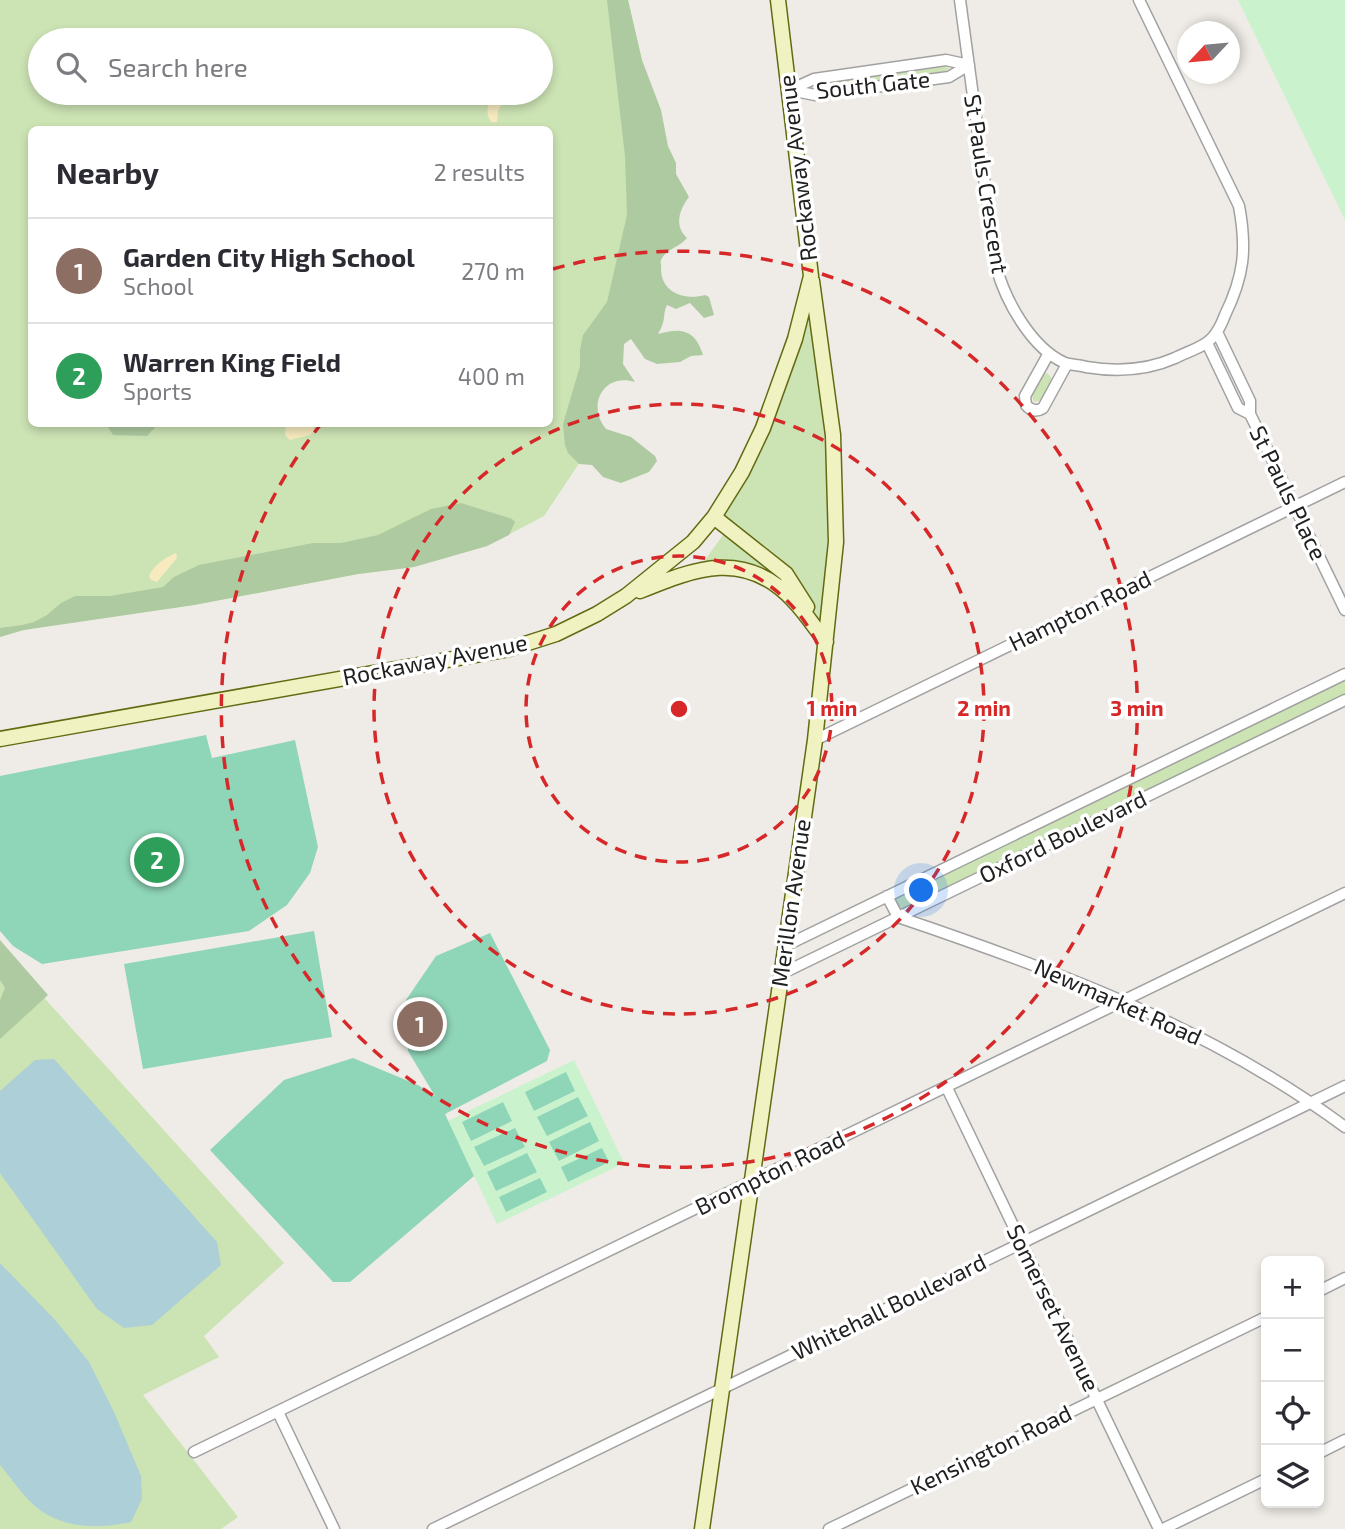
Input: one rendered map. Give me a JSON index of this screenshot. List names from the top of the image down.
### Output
{
  "streets": {
    "street": [
      "South Gate",
      "Rockaway Avenue",
      "St Pauls Crescent",
      "St Pauls Place",
      "Hampton Road",
      "Oxford Boulevard",
      "Merillon Avenue",
      "Newmarket Road",
      "Brompton Road",
      "Whitehall Boulevard",
      "Somerset Avenue",
      "Kensington Road"
    ]
  },
  "crossings": [
    ["South Gate", "Rockaway Avenue"],
    ["South Gate", "St Pauls Crescent"],
    ["Rockaway Avenue", "Merillon Avenue"],
    ["St Pauls Crescent", "St Pauls Place"],
    ["St Pauls Place", "Hampton Road"],
    ["Hampton Road", "Merillon Avenue"],
    ["Oxford Boulevard", "Merillon Avenue"],
    ["Oxford Boulevard", "Newmarket Road"],
    ["Merillon Avenue", "Brompton Road"],
    ["Merillon Avenue", "Whitehall Boulevard"],
    ["Newmarket Road", "Brompton Road"],
    ["Newmarket Road", "Whitehall Boulevard"],
    ["Brompton Road", "Somerset Avenue"],
    ["Whitehall Boulevard", "Somerset Avenue"],
    ["Somerset Avenue", "Kensington Road"]
  ],
  "north": "bottom left",
  "page": {
    "search": "Search here",
    "heading": ["Nearby", "2 results"],
    "list": [
      {
        "mark": "1",
        "name": "Garden City High School",
        "note": "School",
        "value": "270 m"
      },
      {
        "mark": "2",
        "name": "Warren King Field",
        "note": "Sports",
        "value": "400 m"
      }
    ],
    "pins": ["2", "1"],
    "map_buttons": ["+", "−"]
  },
  "rings": ["1 min", "2 min", "3 min"]
}
